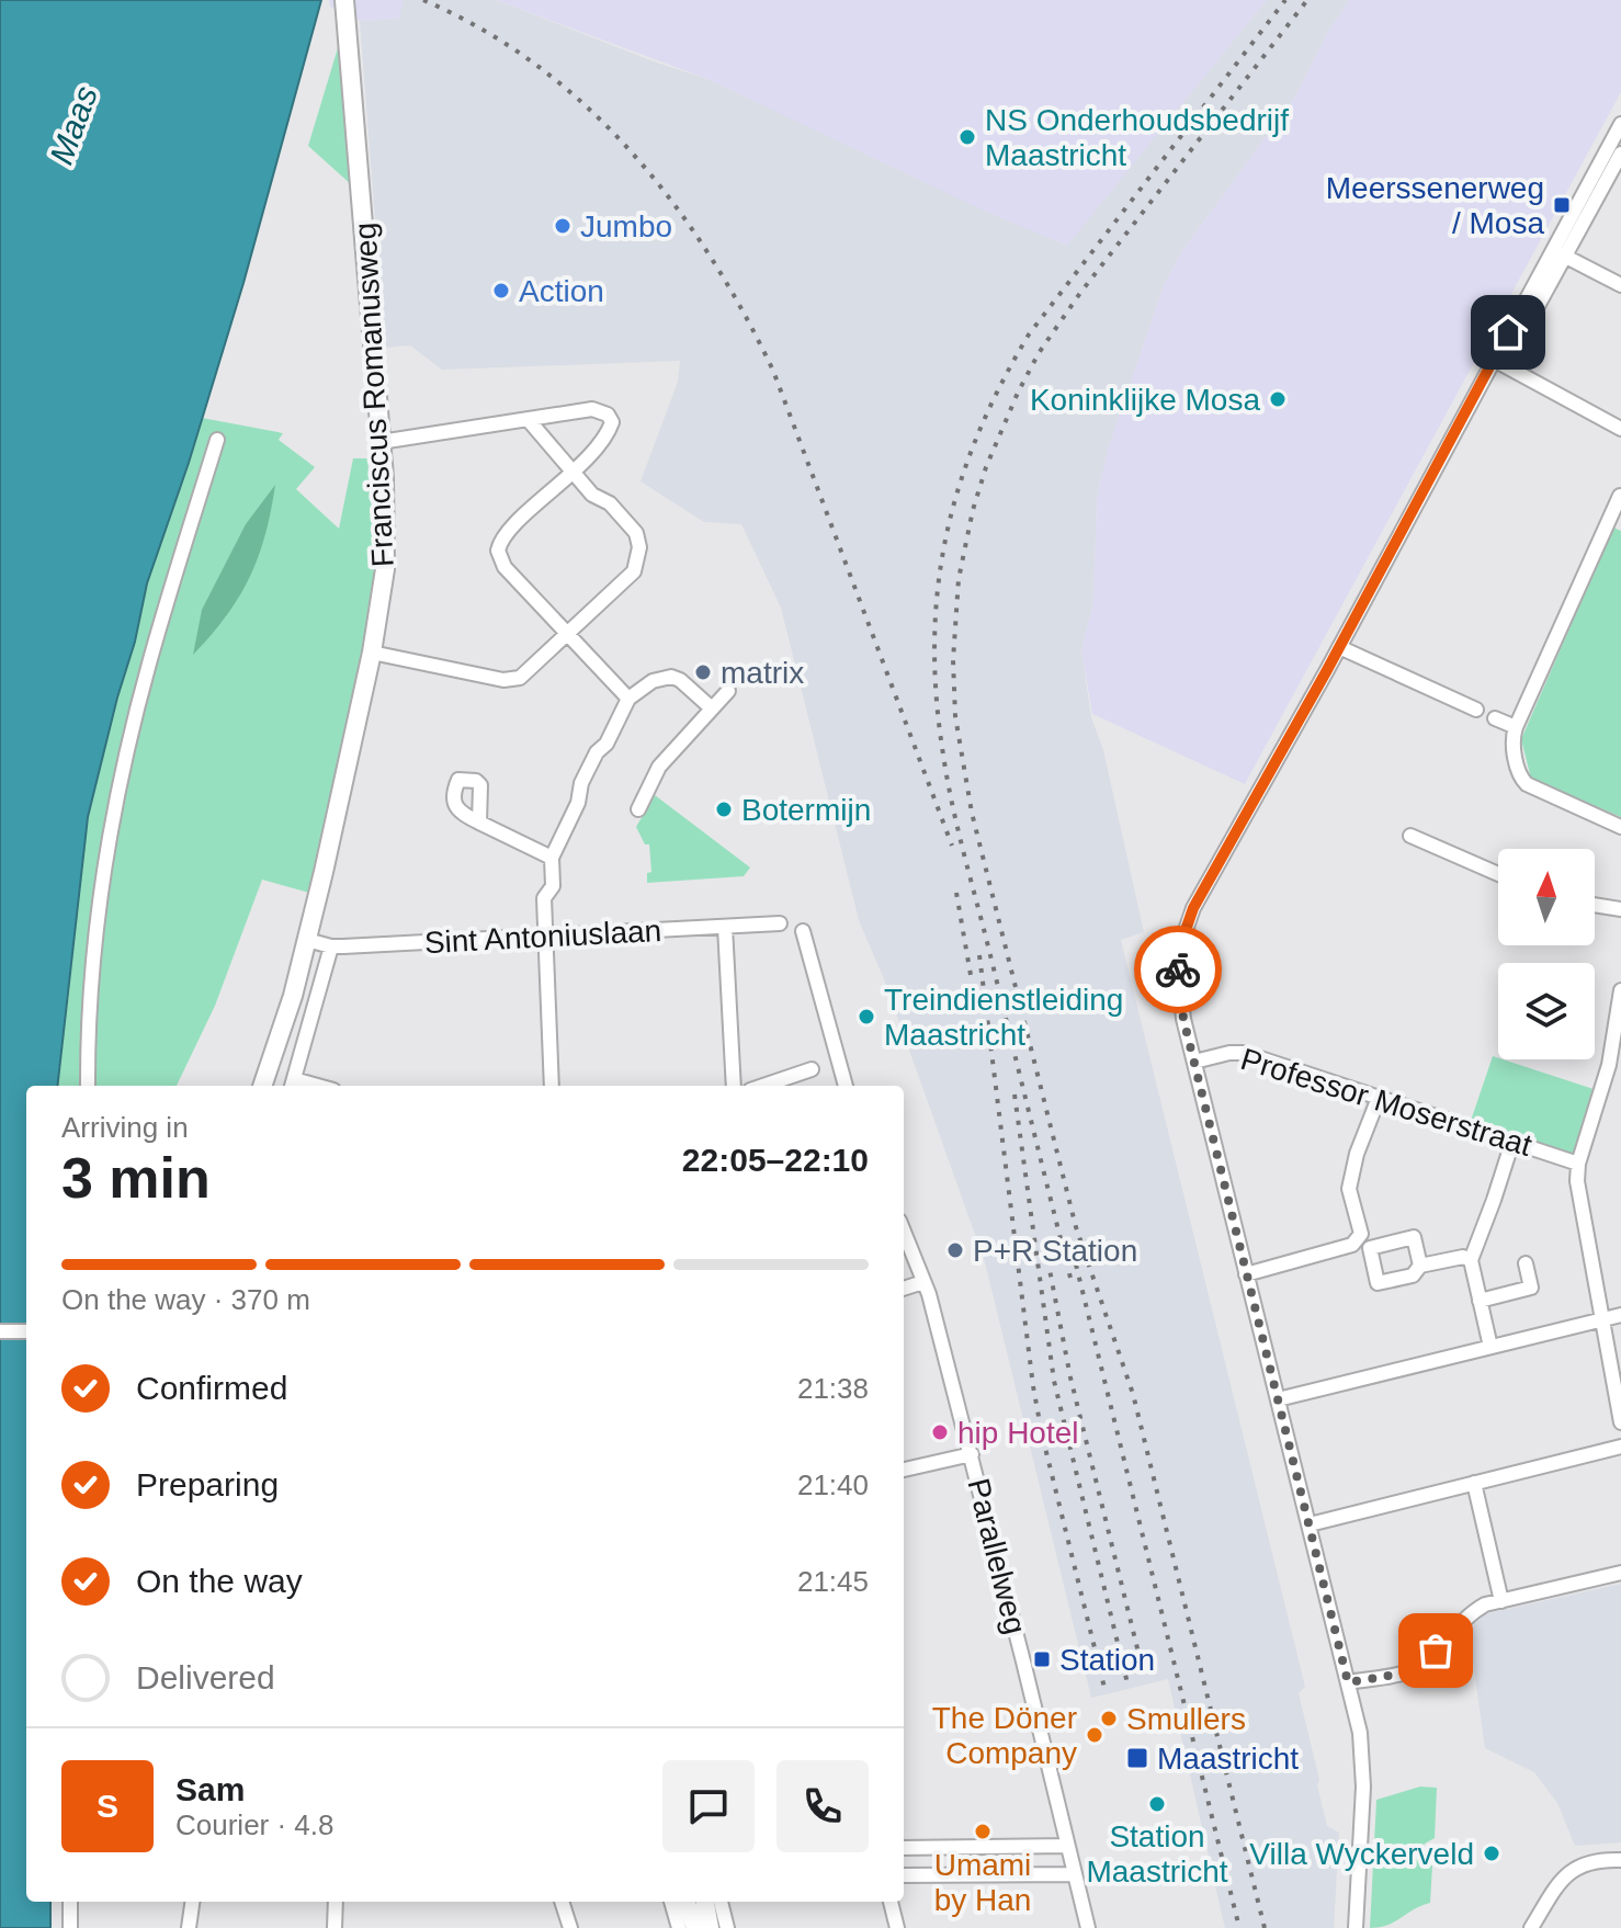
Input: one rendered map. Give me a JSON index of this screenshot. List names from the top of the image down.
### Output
{
  "streets": {
    "street": [
      "Franciscus Romanusweg",
      "Sint Antoniuslaan",
      "Professor Moserstraat",
      "Parallelweg"
    ]
  },
  "crossings": [
    ["Franciscus Romanusweg", "Sint Antoniuslaan"]
  ],
  "water": ["Maas"],
  "places": {
    "other": [
      "NS Onderhoudsbedrijf Maastricht",
      "Jumbo",
      "Action",
      "Koninklijke Mosa",
      "matrix",
      "Botermijn",
      "Treindienstleiding Maastricht",
      "P+R Station",
      "hip Hotel",
      "Smullers",
      "The Döner Company",
      "Station Maastricht",
      "Umami by Han",
      "Villa Wyckerveld"
    ],
    "transit": ["Meerssenerweg / Mosa", "Station", "Maastricht"]
  },
  "north": "top",
  "page": {
    "heading": ["3 min", "Arriving in", "22:05–22:10"],
    "panel": ["Sam", "Courier · 4.8"],
    "bar": "On the way · 370 m",
    "list": [
      ["Confirmed", "21:38"],
      ["Preparing", "21:40"],
      ["On the way", "21:45"],
      "Delivered"
    ],
    "round": "S"
  }
}
